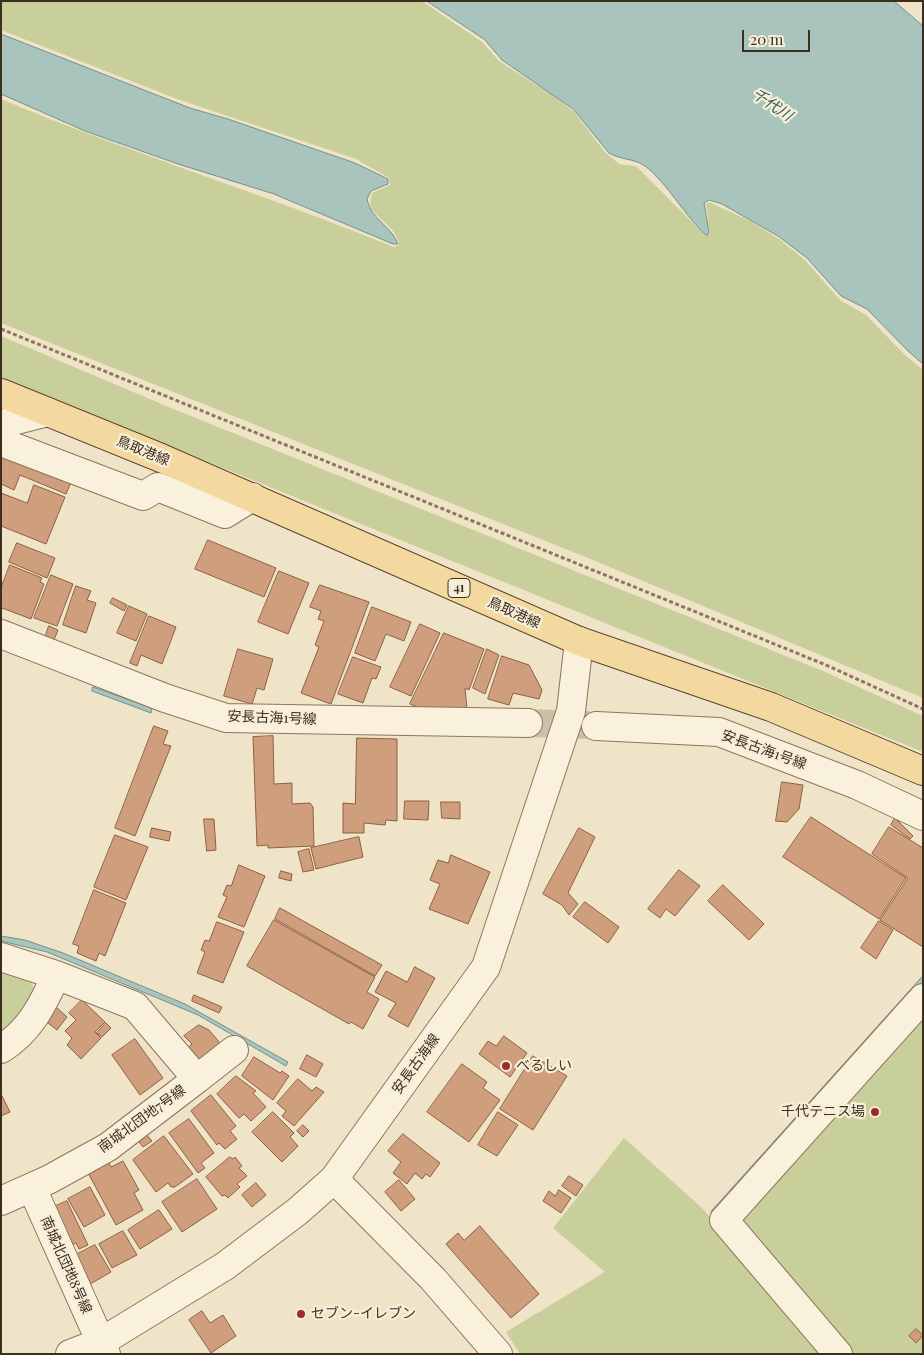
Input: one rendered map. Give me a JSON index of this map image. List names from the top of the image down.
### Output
{
  "streets": {
    "main road": ["鳥取港線", "41"],
    "street": [
      "安長古海1号線",
      "安長古海線",
      "南城北団地7号線",
      "南城北団地8号線"
    ]
  },
  "crossings": [
    ["鳥取港線", "安長古海線"],
    ["安長古海線", "南城北団地8号線"],
    ["南城北団地7号線", "南城北団地8号線"]
  ],
  "water": ["千代川"],
  "places": ["べるしい", "千代テニス場", "セブン-イレブン"],
  "scale_bar": "20 m"
}
